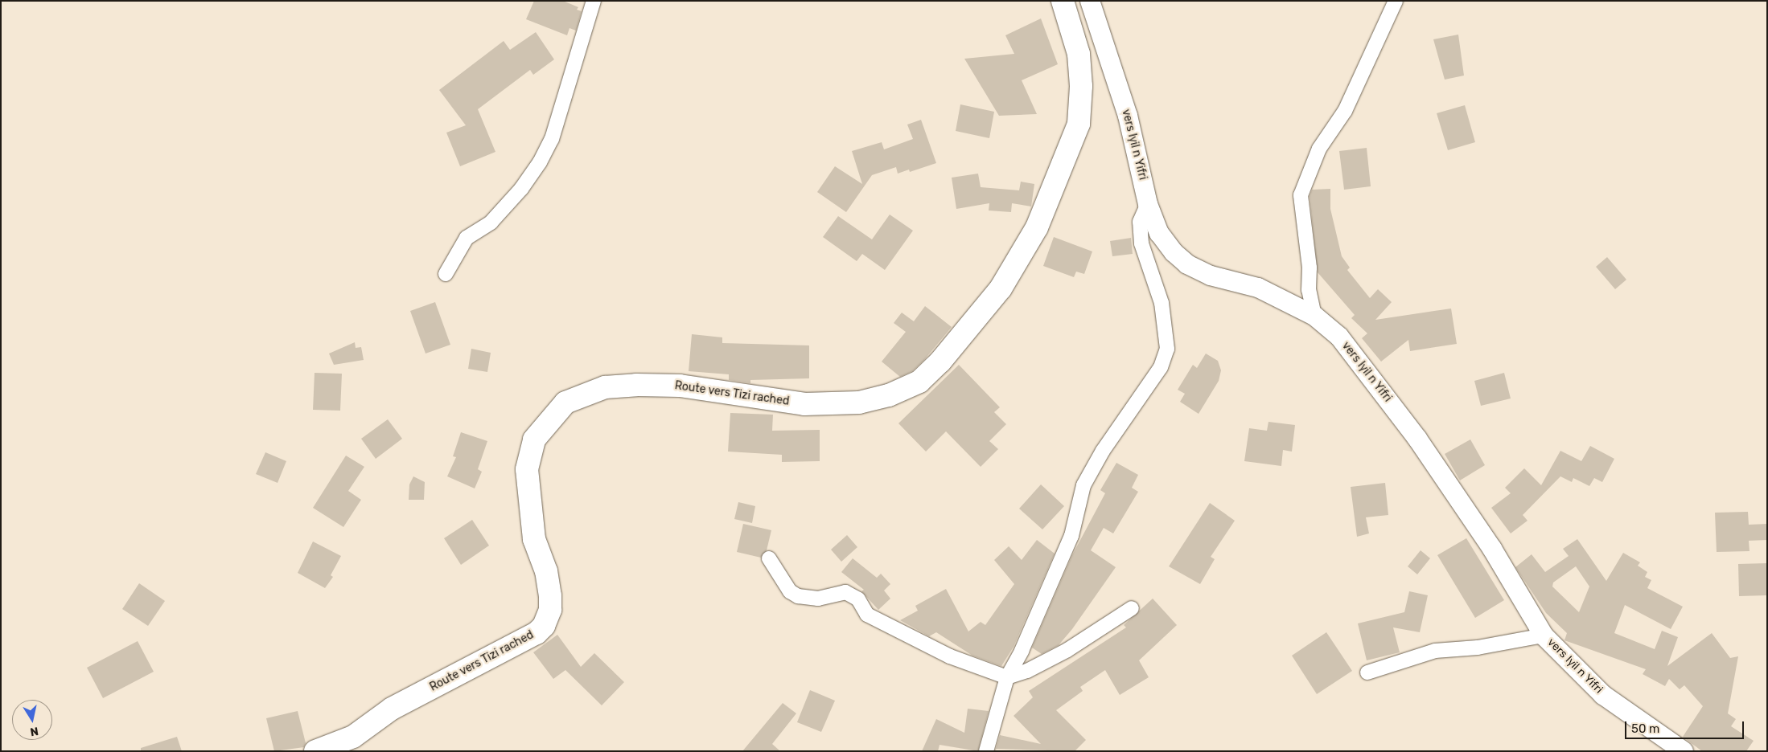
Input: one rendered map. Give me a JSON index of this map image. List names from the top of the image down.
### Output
{
  "streets": {
    "main road": ["vers Iγil n Yifri", "Route vers Tizi rached"]
  },
  "scale_bar": "50 m",
  "north": "bottom"
}
